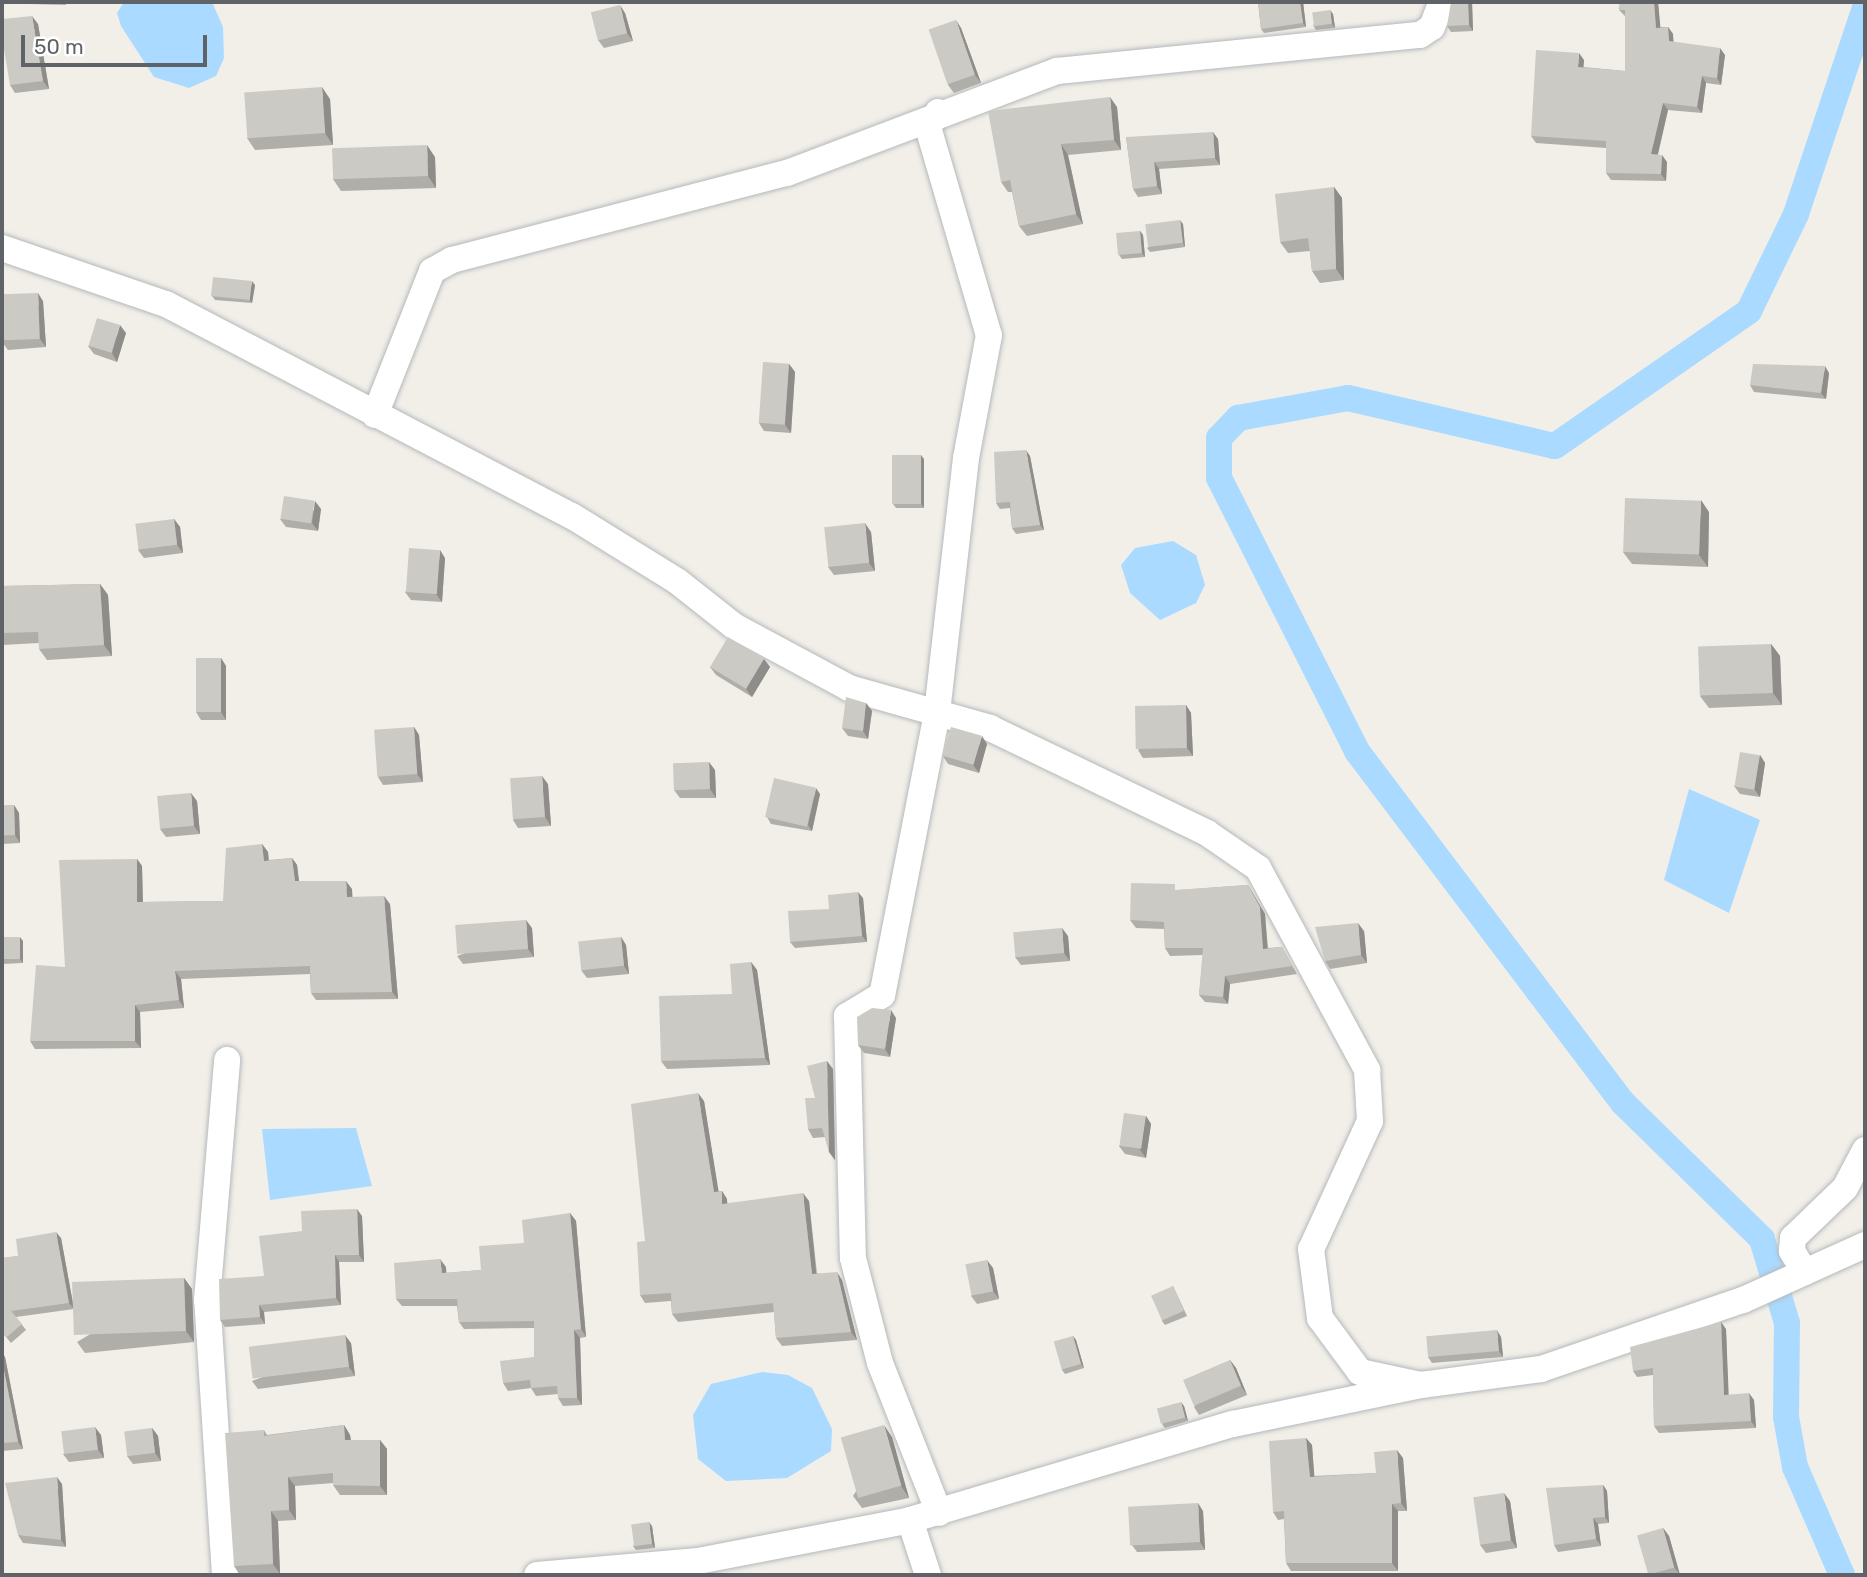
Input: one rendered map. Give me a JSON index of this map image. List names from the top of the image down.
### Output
{
  "scale_bar": "50 m"
}
